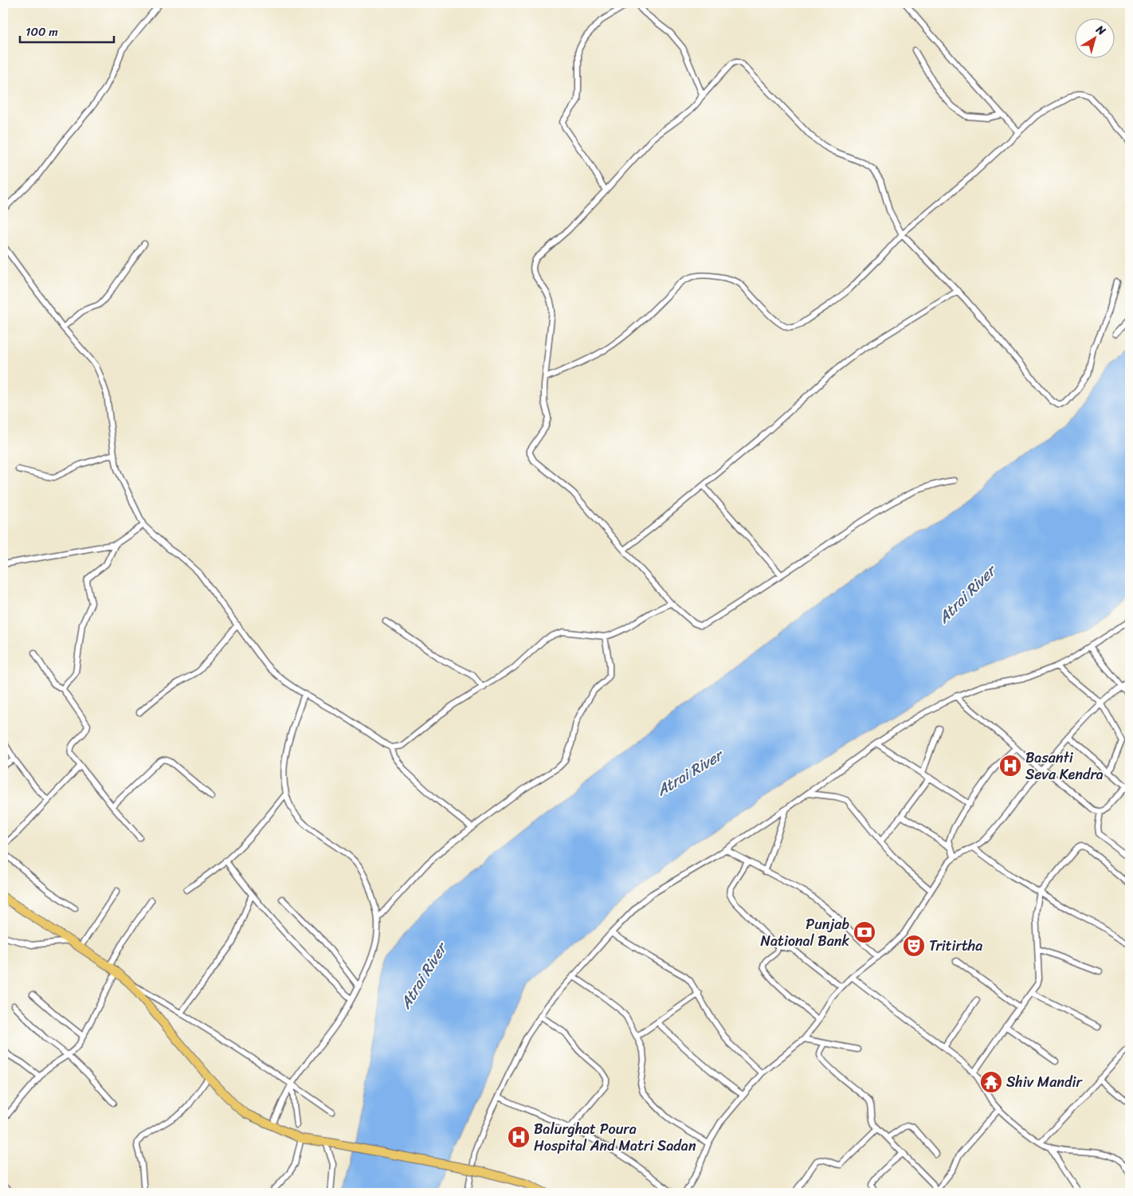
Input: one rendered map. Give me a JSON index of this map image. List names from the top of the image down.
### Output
{
  "water": ["Atrai River"],
  "places": {
    "hospital": ["Basanti Seva Kendra", "Balurghat Poura Hospital And Matri Sadan"],
    "bank": ["Punjab National Bank"],
    "theatre": ["Tritirtha"],
    "temple": ["Shiv Mandir"]
  },
  "scale_bar": "100 m",
  "north": "top right"
}
